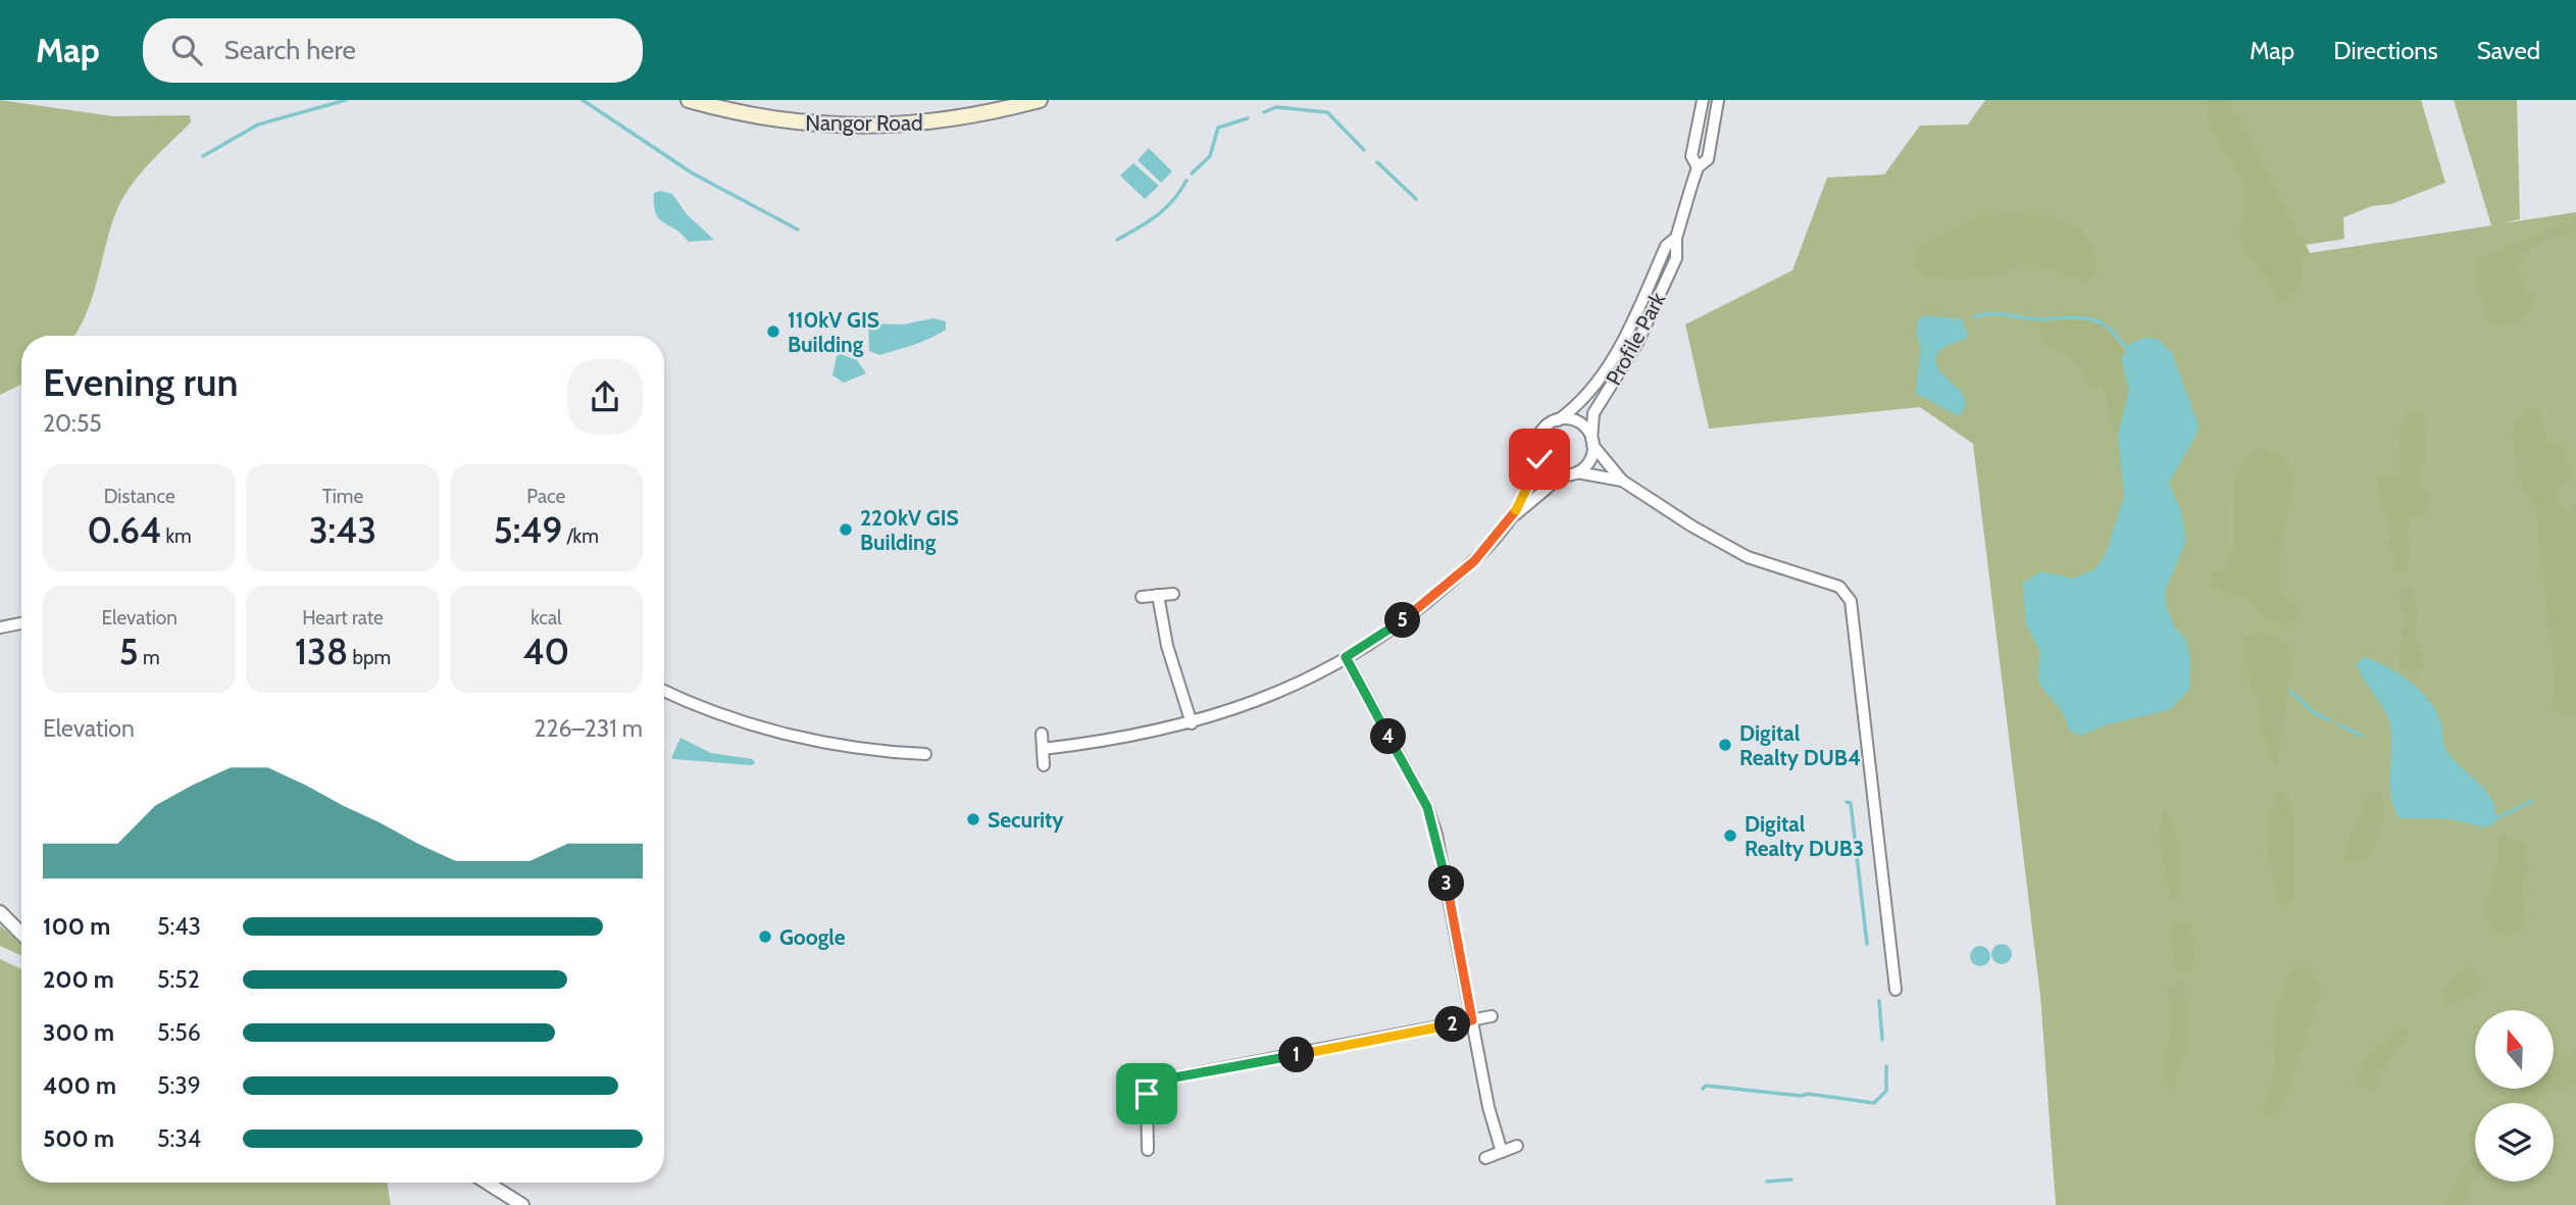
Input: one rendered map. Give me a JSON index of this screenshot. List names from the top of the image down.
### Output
{
  "streets": {
    "main road": ["Nangor Road"],
    "street": ["Profile Park"]
  },
  "places": [
    "110kV GIS Building",
    "220kV GIS Building",
    "Digital Realty DUB4",
    "Security",
    "Digital Realty DUB3",
    "Google"
  ],
  "north": "top",
  "page": {
    "header": "Map",
    "search": "Search here",
    "nav": ["Map", "Directions", "Saved"],
    "heading": ["Evening run", "20:55"],
    "stats": [
      ["Distance", "0.64 km"],
      ["Time", "3:43"],
      ["Pace", "5:49 /km"],
      ["Elevation", "5 m"],
      ["Heart rate", "138 bpm"],
      ["kcal", "40"]
    ],
    "pins": [
      "5",
      "4",
      "3",
      "2",
      "1"
    ],
    "chart": ["Elevation", "226–231 m"],
    "list": [
      {
        "name": "100 m",
        "note": "5:43"
      },
      {
        "name": "200 m",
        "note": "5:52"
      },
      {
        "name": "300 m",
        "note": "5:56"
      },
      {
        "name": "400 m",
        "note": "5:39"
      },
      {
        "name": "500 m",
        "note": "5:34"
      }
    ]
  }
}
